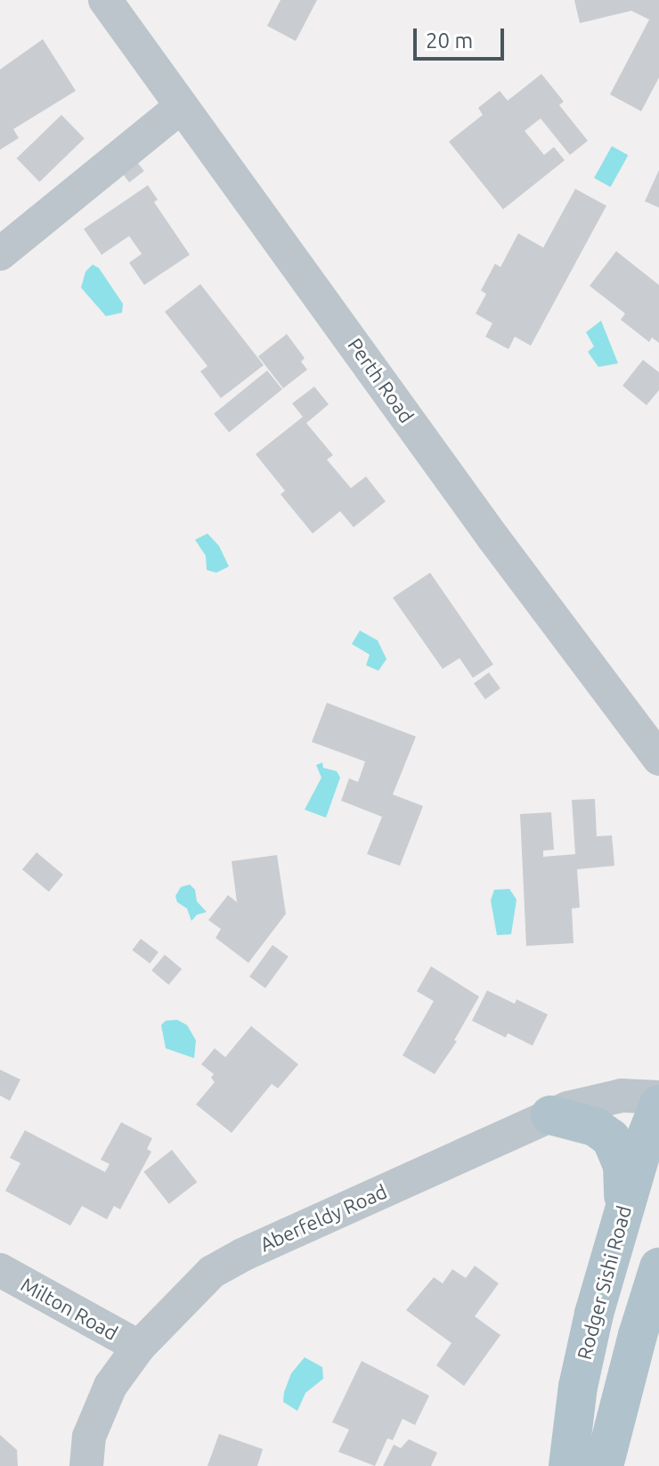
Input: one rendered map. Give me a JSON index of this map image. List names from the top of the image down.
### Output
{
  "streets": {
    "main road": ["Rodger Sishi Road"],
    "street": ["Perth Road", "Aberfeldy Road", "Milton Road"]
  },
  "crossings": [
    ["Aberfeldy Road", "Milton Road"]
  ],
  "scale_bar": "20 m"
}
